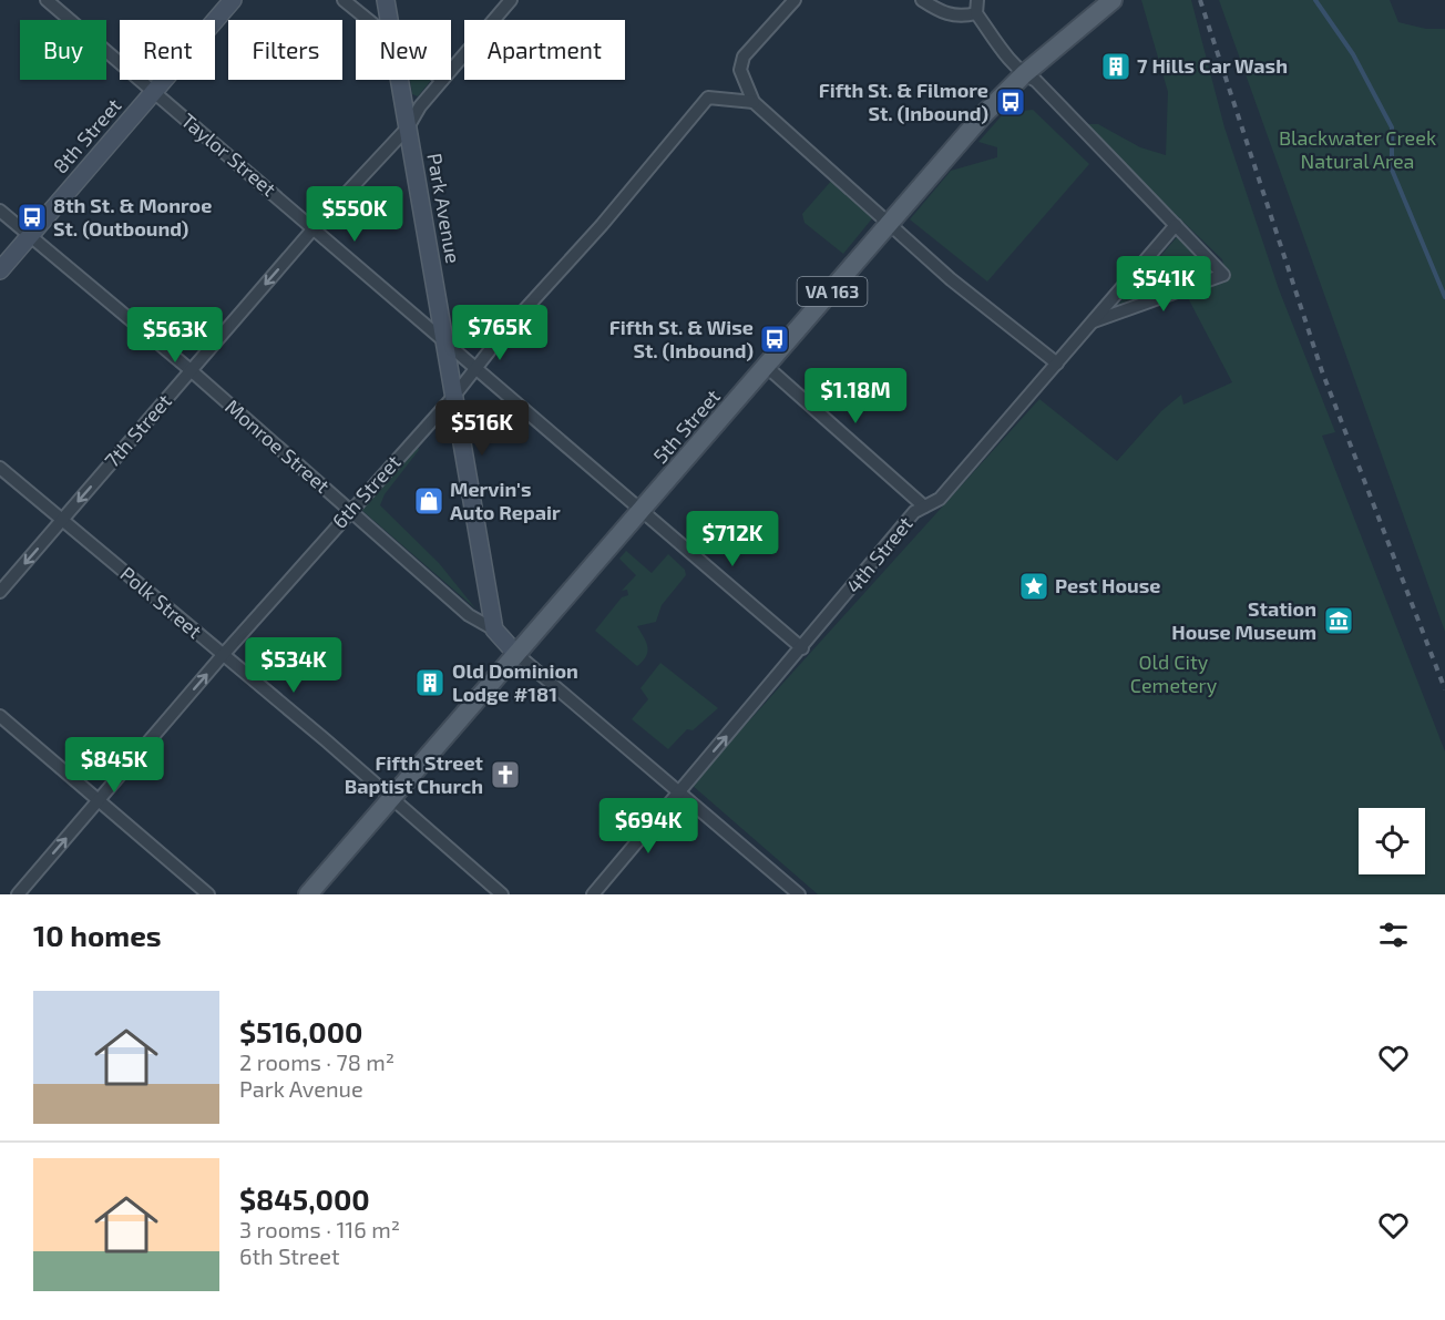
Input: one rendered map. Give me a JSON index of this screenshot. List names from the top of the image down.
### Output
{
  "streets": {
    "main road": [
      "8th Street",
      "Park Avenue",
      "VA 163",
      "5th Street"
    ],
    "street": [
      "Taylor Street",
      "7th Street",
      "Monroe Street",
      "6th Street",
      "4th Street",
      "Polk Street"
    ]
  },
  "crossings": [
    ["8th Street", "Taylor Street"],
    ["8th Street", "Monroe Street"],
    ["Taylor Street", "Park Avenue"],
    ["Taylor Street", "5th Street"],
    ["Taylor Street", "7th Street"],
    ["Taylor Street", "6th Street"],
    ["Taylor Street", "4th Street"],
    ["Park Avenue", "7th Street"],
    ["Park Avenue", "Monroe Street"],
    ["Park Avenue", "6th Street"],
    ["5th Street", "Polk Street"],
    ["7th Street", "Monroe Street"],
    ["7th Street", "Polk Street"],
    ["Monroe Street", "6th Street"],
    ["6th Street", "Polk Street"]
  ],
  "one_way": ["7th Street"],
  "parks": ["Blackwater Creek Natural Area", "Old City Cemetery"],
  "places": {
    "building": ["7 Hills Car Wash", "Old Dominion Lodge #181"],
    "bus stop": ["Fifth St. & Filmore St. (Inbound)", "8th St. & Monroe St. (Outbound)", "Fifth St. & Wise St. (Inbound)"],
    "shop": ["Mervin's Auto Repair"],
    "place": ["Pest House"],
    "museum": ["Station House Museum"],
    "church": ["Fifth Street Baptist Church"]
  },
  "page": {
    "chip": [
      "Buy",
      "Rent",
      "Filters",
      "New",
      "Apartment"
    ],
    "price": [
      "$550K",
      "$541K",
      "$765K",
      "$563K",
      "$1.18M",
      "$516K",
      "$712K",
      "$534K",
      "$845K",
      "$694K"
    ],
    "heading": "10 homes",
    "list": [
      {
        "name": "$516,000",
        "note": "2 rooms · 78 m² · Park Avenue"
      },
      {
        "name": "$845,000",
        "note": "3 rooms · 116 m² · 6th Street"
      }
    ]
  }
}
